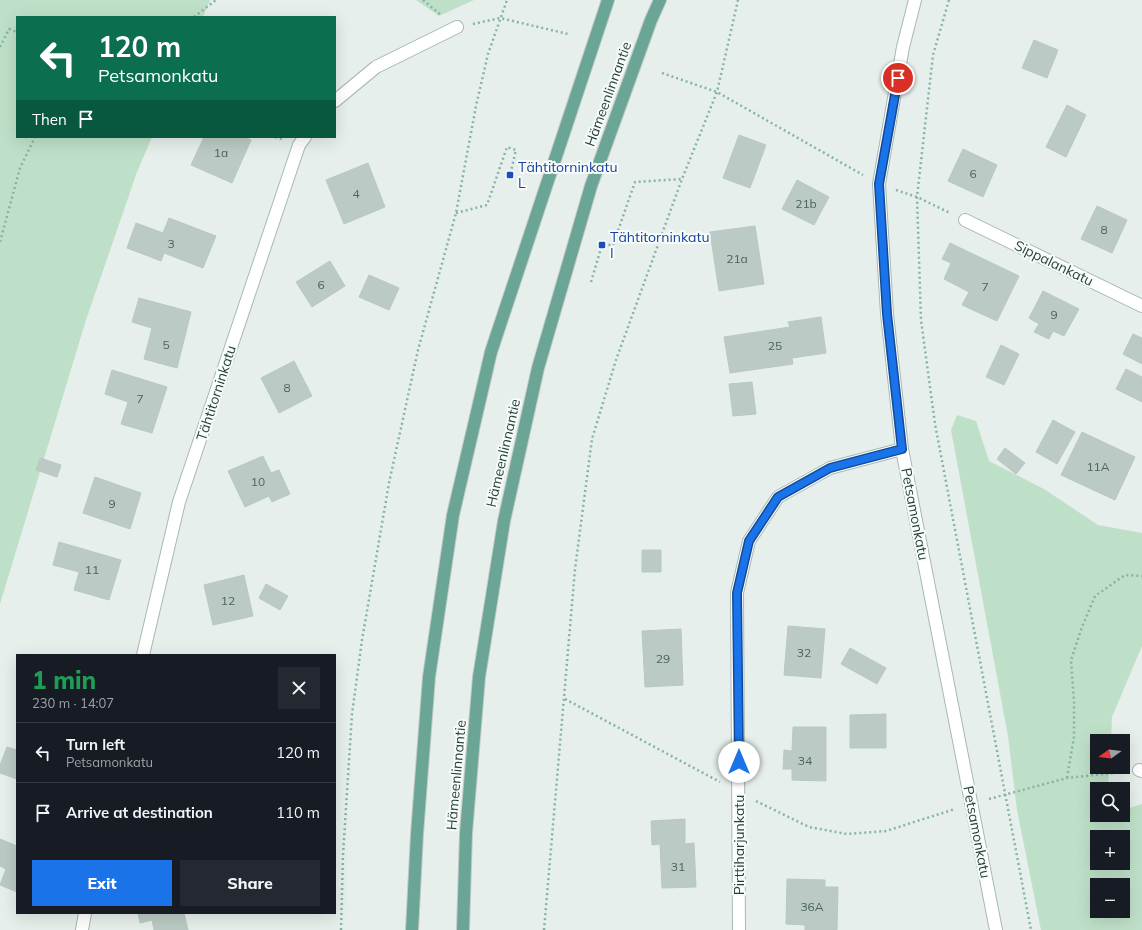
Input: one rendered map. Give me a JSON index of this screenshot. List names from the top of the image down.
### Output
{
  "streets": {
    "main road": ["Hämeenlinnantie"],
    "street": [
      "Sippalankatu",
      "Tähtitorninkatu",
      "Petsamonkatu",
      "Pirttiharjunkatu"
    ]
  },
  "crossings": [
    ["Petsamonkatu", "Pirttiharjunkatu"]
  ],
  "places": {
    "transit": ["Tähtitorninkatu L", "Tähtitorninkatu I"]
  },
  "house_numbers": [
    "1a",
    "6",
    "4",
    "21b",
    "8",
    "3",
    "21a",
    "6",
    "7",
    "9",
    "5",
    "25",
    "8",
    "7",
    "11A",
    "10",
    "9",
    "11",
    "12",
    "32",
    "29",
    "34",
    "31",
    "36A"
  ],
  "north": "left",
  "page": {
    "turn": ["120 m", "Petsamonkatu"],
    "then": "Then",
    "heading": ["1 min", "230 m · 14:07"],
    "list": [
      {
        "name": "Turn left",
        "note": "Petsamonkatu",
        "value": "120 m"
      },
      {
        "name": "Arrive at destination",
        "value": "110 m"
      }
    ],
    "map_buttons": ["+", "−"],
    "buttons": ["Exit", "Share"]
  }
}
